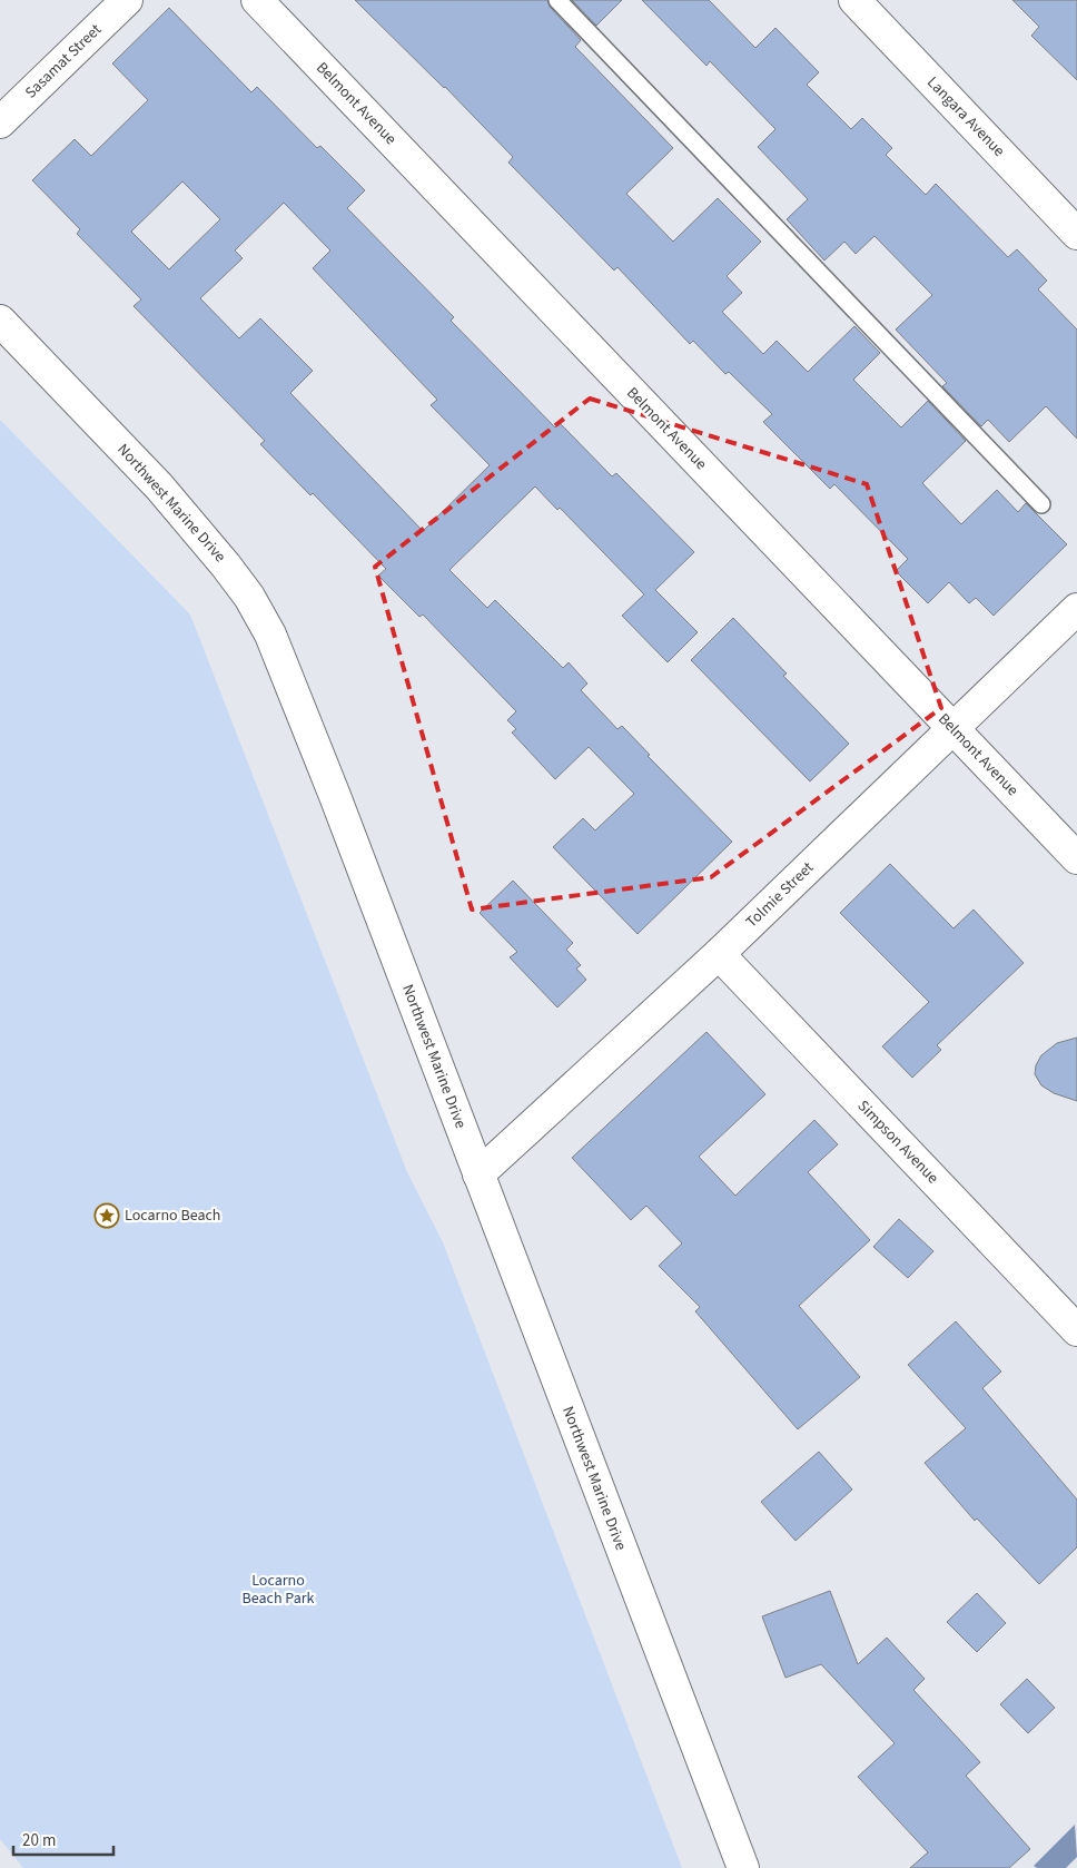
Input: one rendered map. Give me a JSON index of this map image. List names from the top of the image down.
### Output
{
  "streets": {
    "street": [
      "Sasamat Street",
      "Belmont Avenue",
      "Langara Avenue",
      "Northwest Marine Drive",
      "Tolmie Street",
      "Simpson Avenue"
    ]
  },
  "crossings": [
    ["Belmont Avenue", "Tolmie Street"],
    ["Northwest Marine Drive", "Tolmie Street"],
    ["Tolmie Street", "Simpson Avenue"]
  ],
  "parks": ["Locarno Beach Park"],
  "places": {
    "place": ["Locarno Beach"]
  },
  "scale_bar": "20 m"
}
